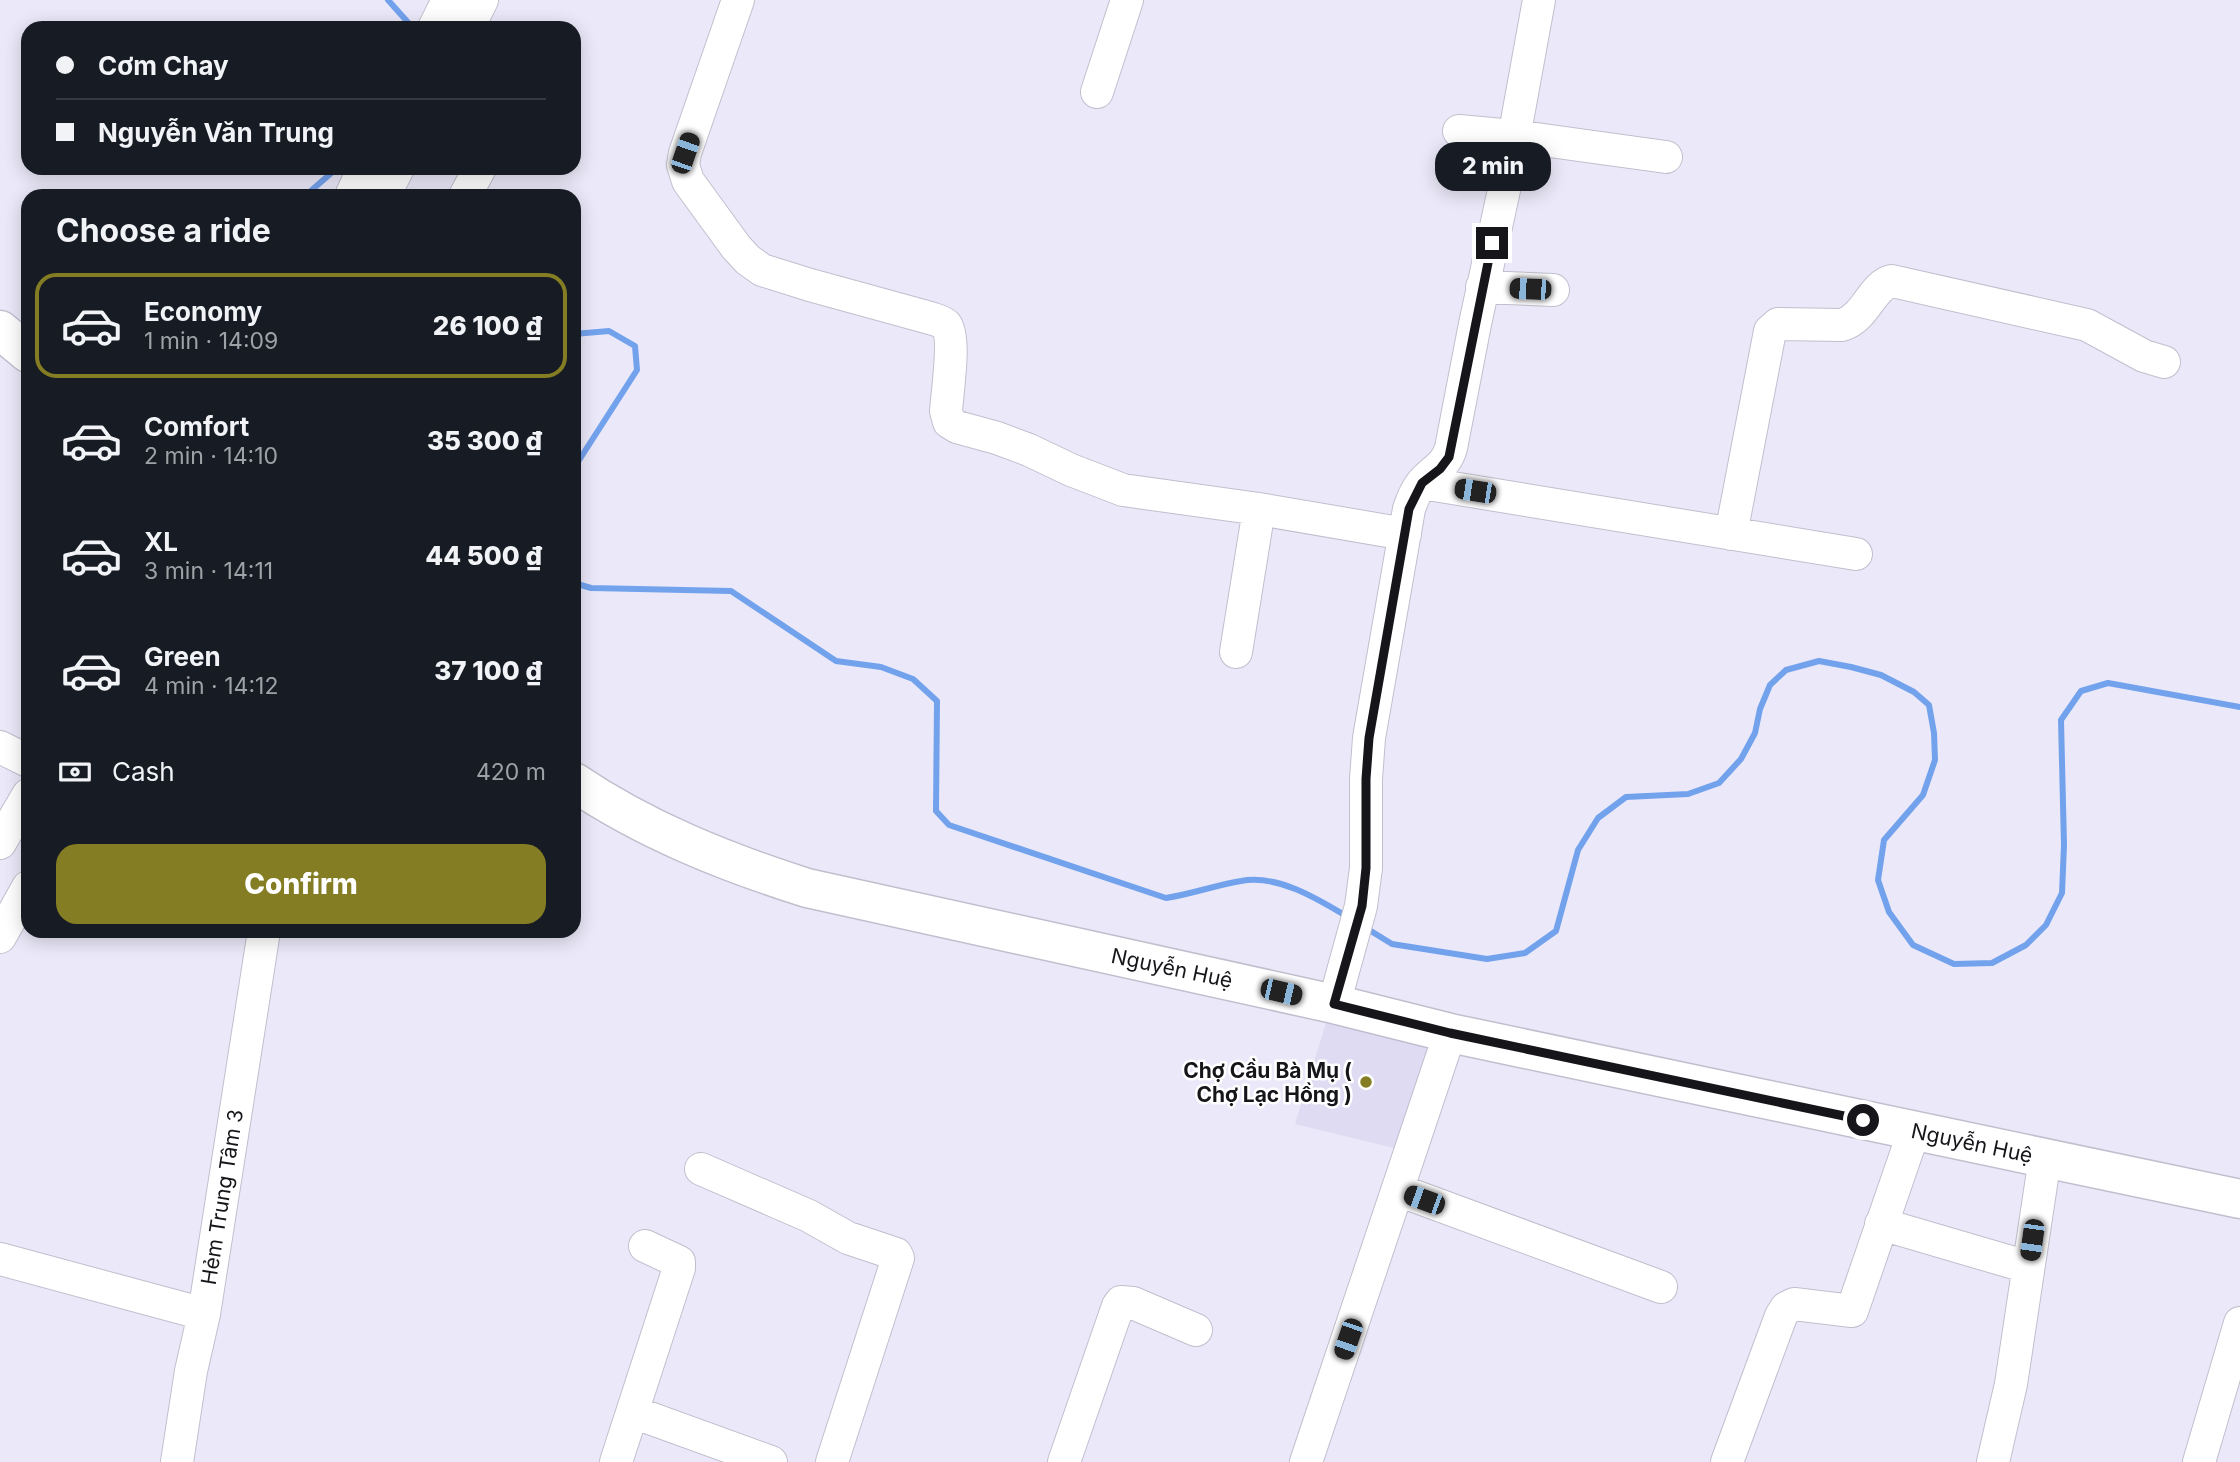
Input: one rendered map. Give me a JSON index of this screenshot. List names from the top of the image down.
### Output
{
  "streets": {
    "main road": ["Nguyễn Huệ"],
    "street": ["Hẻm Trung Tâm 3"]
  },
  "places": ["Chợ Cầu Bà Mụ ( Chợ Lạc Hồng )"],
  "page": {
    "banner": ["Cơm Chay", "Nguyễn Văn Trung"],
    "bubble": "2 min",
    "heading": "Choose a ride",
    "list": [
      {
        "name": "Economy",
        "note": "1 min · 14:09",
        "value": "26 100 ₫"
      },
      {
        "name": "Comfort",
        "note": "2 min · 14:10",
        "value": "35 300 ₫"
      },
      {
        "name": "XL",
        "note": "3 min · 14:11",
        "value": "44 500 ₫"
      },
      {
        "name": "Green",
        "note": "4 min · 14:12",
        "value": "37 100 ₫"
      }
    ],
    "pay": ["Cash", "420 m"],
    "buttons": "Confirm"
  }
}
